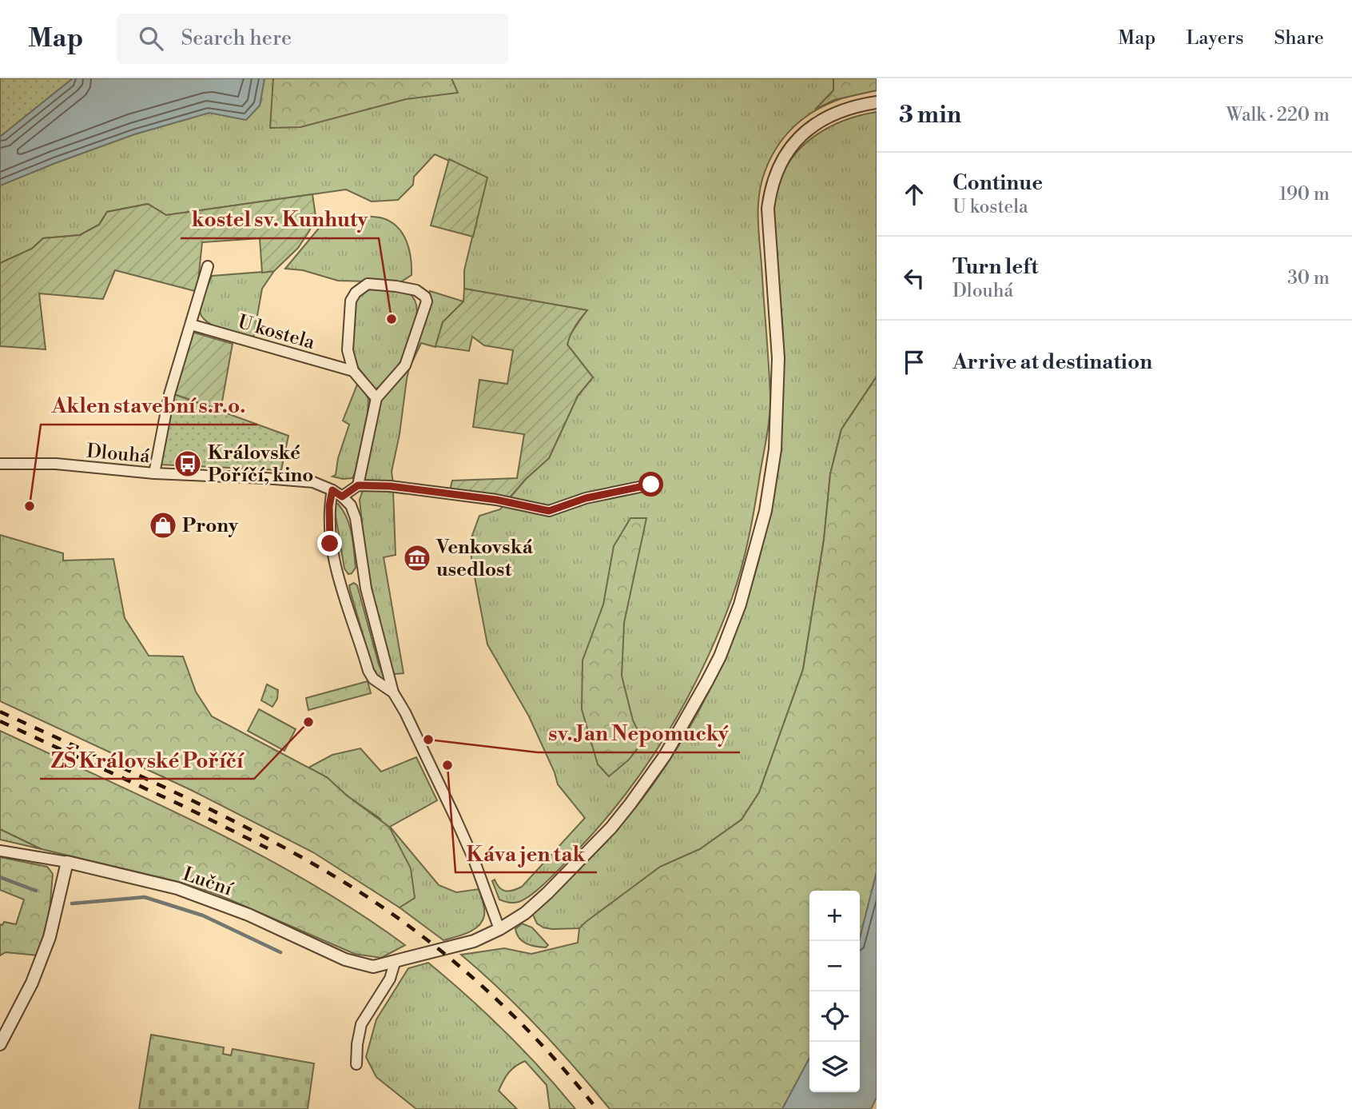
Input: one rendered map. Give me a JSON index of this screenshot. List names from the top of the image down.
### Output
{
  "streets": {
    "street": ["U kostela", "Dlouhá", "Luční"]
  },
  "crossings": [
    ["Dlouhá", "Luční"]
  ],
  "places": {
    "other": [
      "kostel sv. Kunhuty",
      "Aklen stavební s.r.o.",
      "ZŠ Královské Poříčí",
      "sv. Jan Nepomucký",
      "Káva jen tak"
    ],
    "bus stop": ["Královské Poříčí, kino"],
    "shop": ["Prony"],
    "museum": ["Venkovská usedlost"]
  },
  "page": {
    "header": "Map",
    "search": "Search here",
    "nav": ["Map", "Layers", "Share"],
    "heading": ["3 min", "Walk · 220 m"],
    "list": [
      ["Continue", "U kostela", "190 m"],
      ["Turn left", "Dlouhá", "30 m"],
      "Arrive at destination"
    ],
    "map_buttons": ["+", "−"]
  }
}
